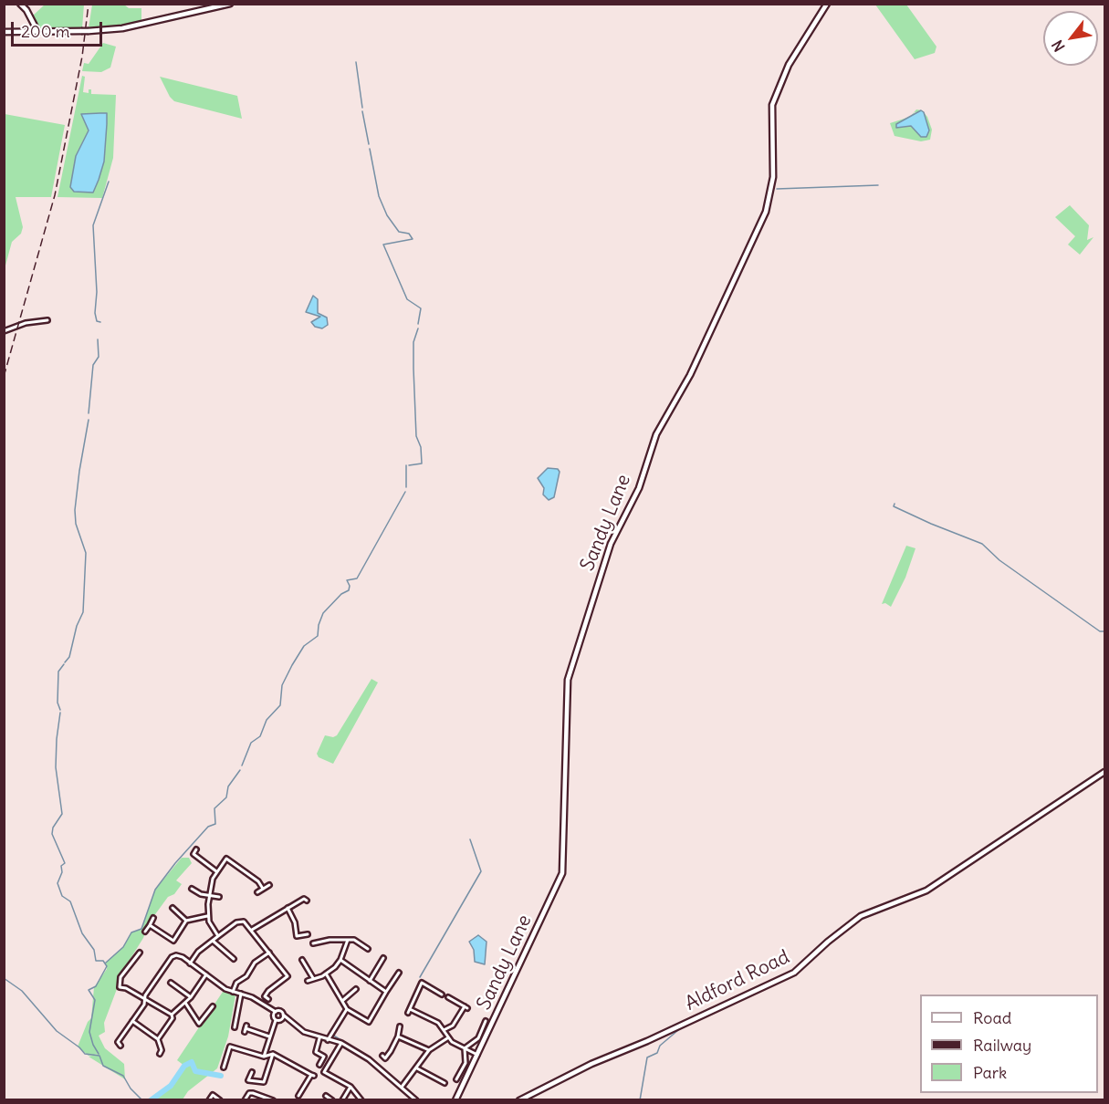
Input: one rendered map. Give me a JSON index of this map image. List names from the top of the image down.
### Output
{
  "streets": {
    "street": ["Sandy Lane", "Aldford Road"]
  },
  "legend": ["Road", "Railway", "Park"],
  "scale_bar": "200 m",
  "north": "bottom left"
}
